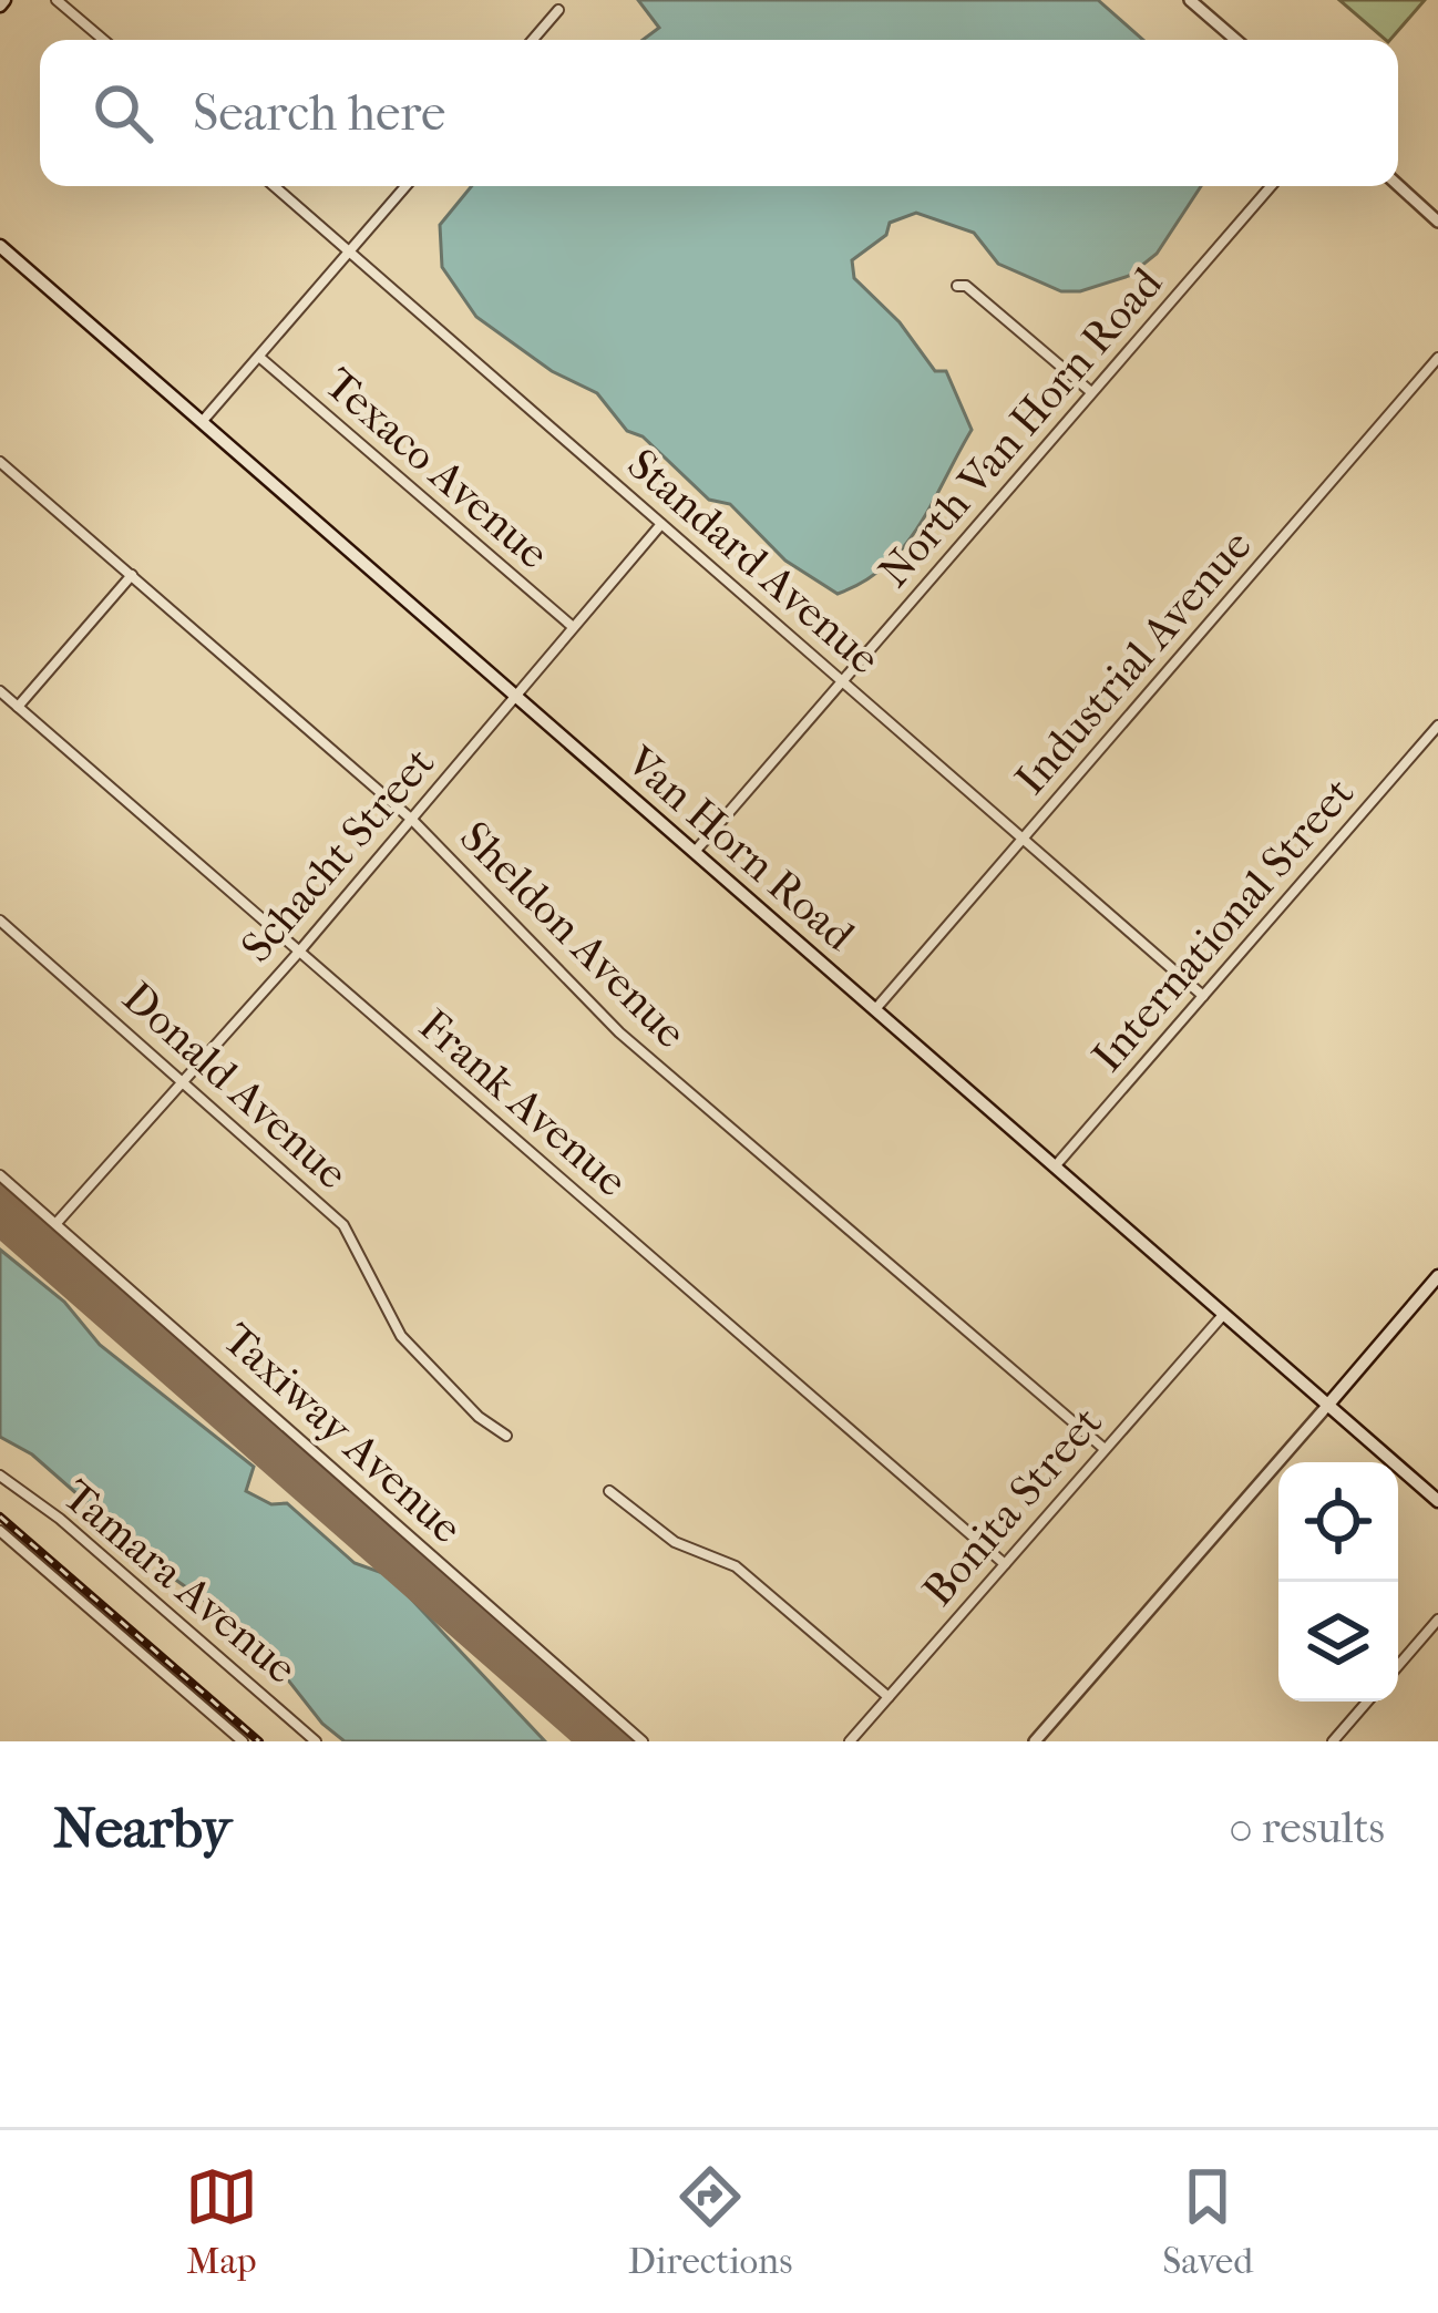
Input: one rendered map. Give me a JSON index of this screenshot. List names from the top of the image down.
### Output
{
  "streets": {
    "main road": ["Van Horn Road"],
    "street": [
      "North Van Horn Road",
      "Texaco Avenue",
      "Standard Avenue",
      "Industrial Avenue",
      "Schacht Street",
      "International Street",
      "Sheldon Avenue",
      "Donald Avenue",
      "Frank Avenue",
      "Taxiway Avenue",
      "Bonita Street",
      "Tamara Avenue"
    ]
  },
  "crossings": [
    ["North Van Horn Road", "Standard Avenue"],
    ["North Van Horn Road", "Van Horn Road"],
    ["Texaco Avenue", "Schacht Street"],
    ["Standard Avenue", "Industrial Avenue"],
    ["Standard Avenue", "Schacht Street"],
    ["Standard Avenue", "International Street"],
    ["Industrial Avenue", "Van Horn Road"],
    ["Van Horn Road", "Schacht Street"],
    ["Van Horn Road", "International Street"],
    ["Van Horn Road", "Bonita Street"],
    ["Schacht Street", "Sheldon Avenue"],
    ["Schacht Street", "Donald Avenue"],
    ["Schacht Street", "Frank Avenue"],
    ["Schacht Street", "Taxiway Avenue"],
    ["Sheldon Avenue", "Bonita Street"],
    ["Frank Avenue", "Bonita Street"]
  ],
  "page": {
    "search": "Search here",
    "heading": ["Nearby", "0 results"],
    "nav": ["Map", "Directions", "Saved"]
  }
}
